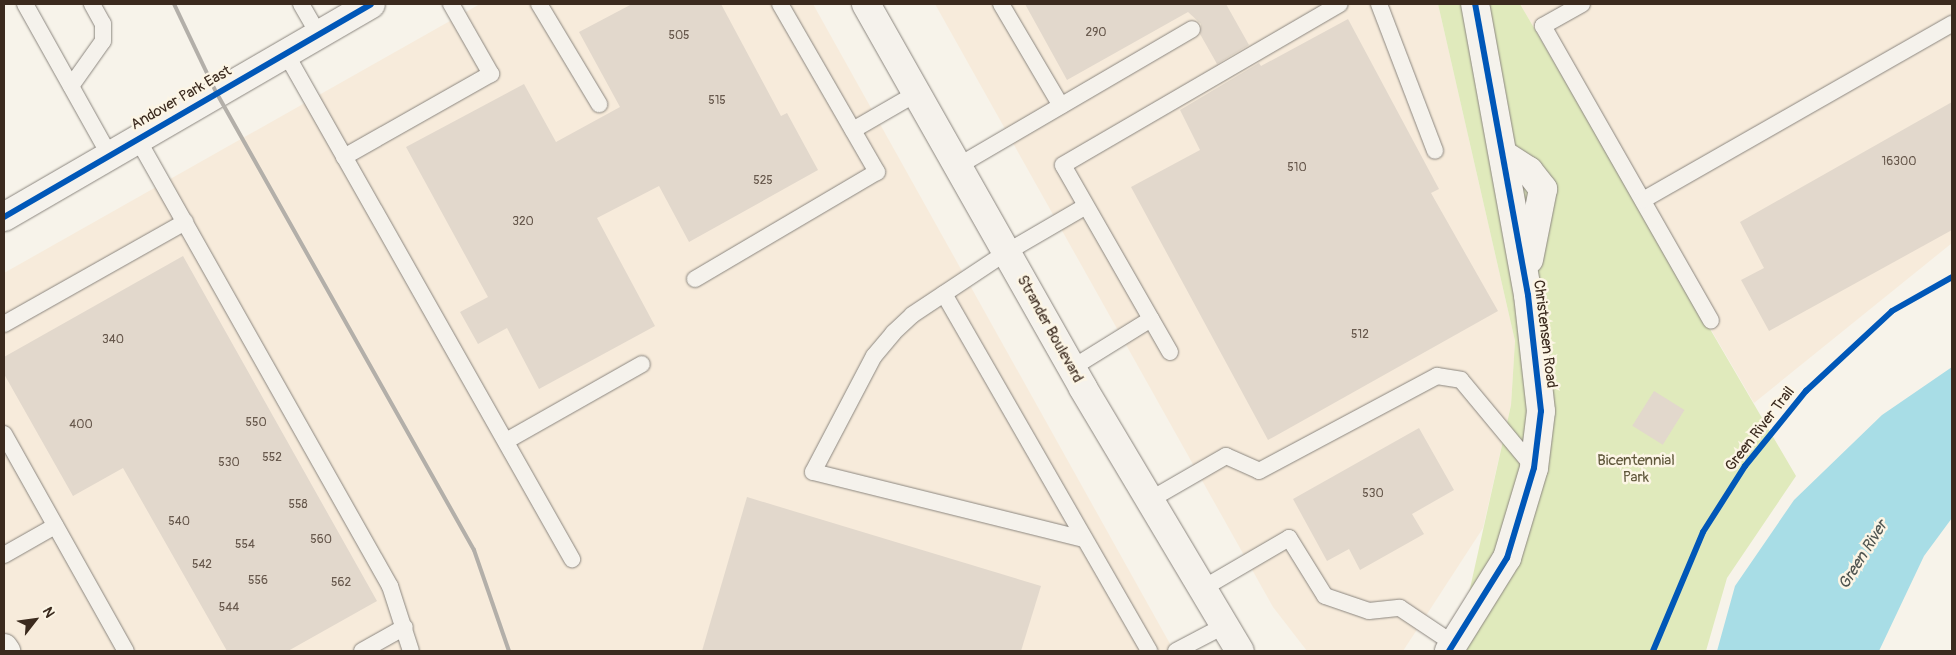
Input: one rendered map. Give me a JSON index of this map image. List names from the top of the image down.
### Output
{
  "streets": {
    "street": ["Andover Park East", "Strander Boulevard", "Christensen Road"],
    "cycle path": ["Green River Trail"]
  },
  "water": ["Green River"],
  "parks": ["Bicentennial Park"],
  "house_numbers": [
    "290",
    "505",
    "515",
    "16300",
    "510",
    "525",
    "320",
    "512",
    "340",
    "550",
    "400",
    "552",
    "530",
    "530",
    "558",
    "540",
    "560",
    "554",
    "542",
    "556",
    "562",
    "544"
  ],
  "north": "top right"
}
